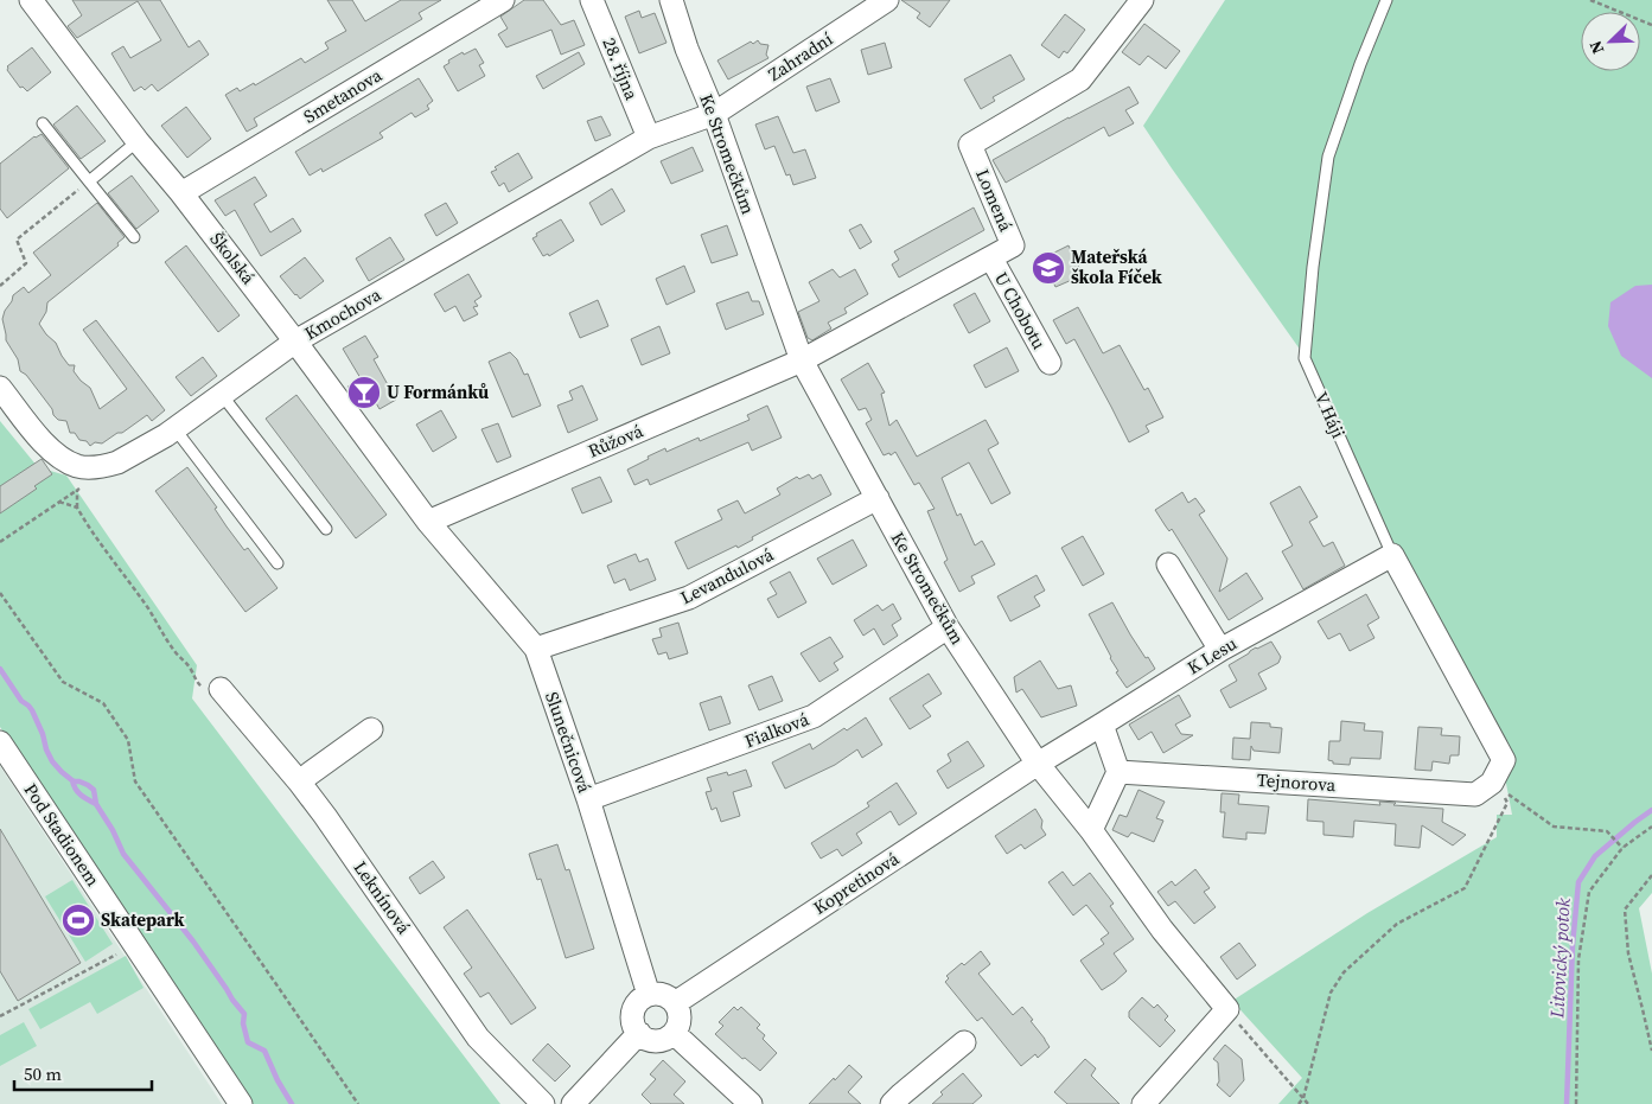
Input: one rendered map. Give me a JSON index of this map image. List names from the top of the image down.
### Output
{
  "streets": {
    "street": [
      "Zahradní",
      "28. října",
      "Smetanova",
      "Ke Stromečkům",
      "Lomená",
      "Školská",
      "U Chobotu",
      "Kmochova",
      "V Háji",
      "Růžová",
      "Levandulová",
      "K Lesu",
      "Fialková",
      "Slunečnicová",
      "Tejnorova",
      "Pod Stadionem",
      "Kopretinová",
      "Leknínová"
    ]
  },
  "crossings": [
    ["Zahradní", "Ke Stromečkům"],
    ["Zahradní", "Kmochova"],
    ["28. října", "Kmochova"],
    ["Smetanova", "Školská"],
    ["Ke Stromečkům", "Lomená"],
    ["Ke Stromečkům", "Kmochova"],
    ["Ke Stromečkům", "Růžová"],
    ["Ke Stromečkům", "Levandulová"],
    ["Ke Stromečkům", "K Lesu"],
    ["Ke Stromečkům", "Fialková"],
    ["Ke Stromečkům", "Kopretinová"],
    ["Lomená", "U Chobotu"],
    ["Lomená", "Růžová"],
    ["Školská", "Kmochova"],
    ["Školská", "Růžová"],
    ["Školská", "Slunečnicová"],
    ["V Háji", "K Lesu"],
    ["V Háji", "Tejnorova"],
    ["Růžová", "Slunečnicová"],
    ["Levandulová", "Slunečnicová"],
    ["K Lesu", "Kopretinová"],
    ["Fialková", "Slunečnicová"],
    ["Slunečnicová", "Kopretinová"]
  ],
  "water": ["Litovický potok"],
  "places": {
    "school or university": ["Mateřská škola Fíček"],
    "bar": ["U Formánků"],
    "sports": ["Skatepark"]
  },
  "scale_bar": "50 m",
  "north": "bottom left"
}
